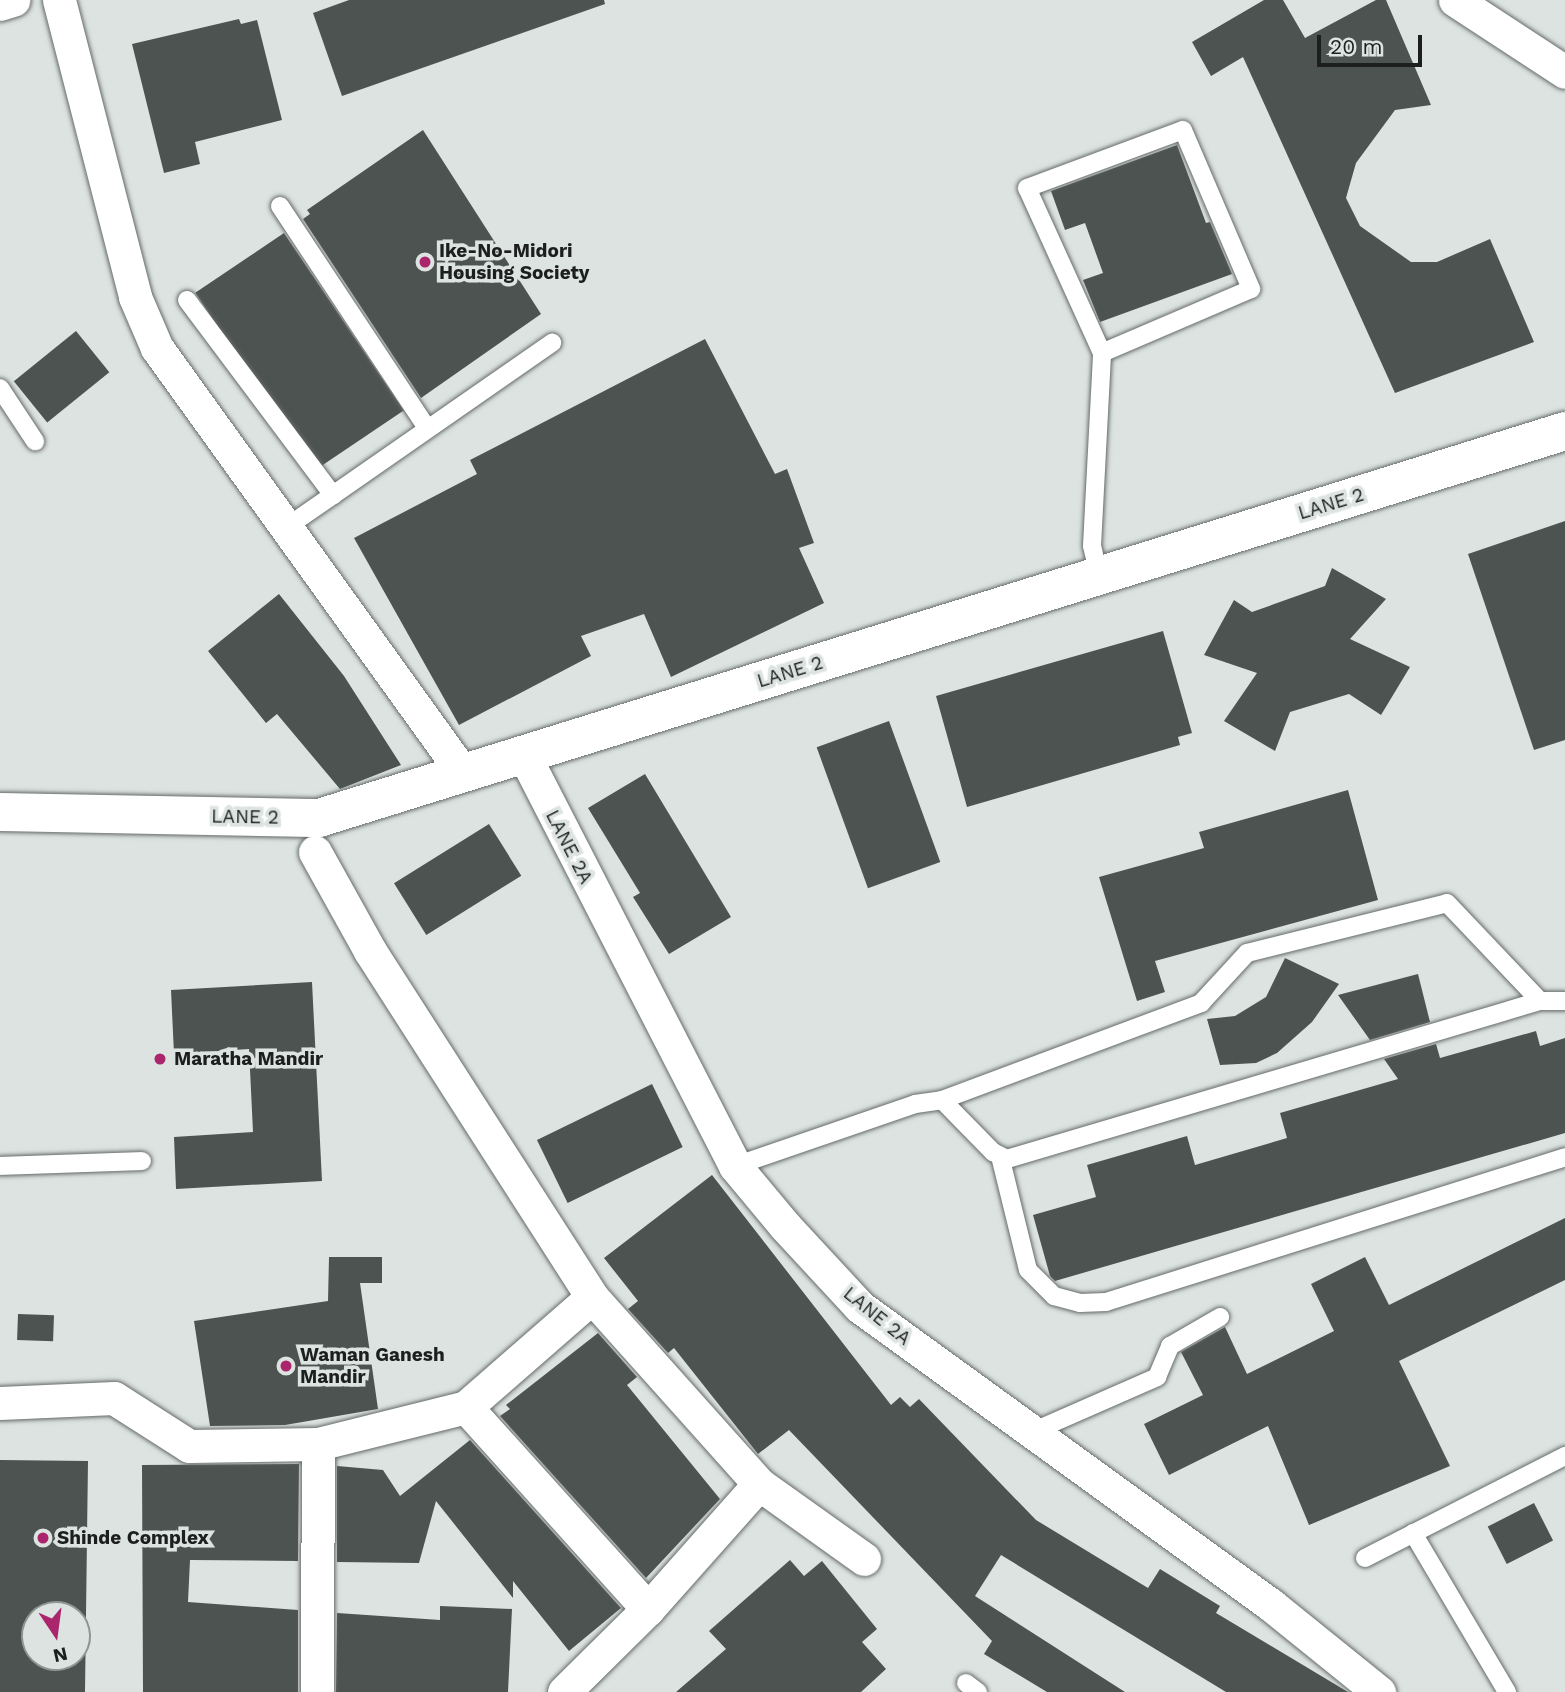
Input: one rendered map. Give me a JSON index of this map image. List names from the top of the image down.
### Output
{
  "streets": {
    "street": ["LANE 2", "LANE 2A"]
  },
  "crossings": [
    ["LANE 2", "LANE 2A"]
  ],
  "places": [
    "Ike-No-Midori Housing Society",
    "Maratha Mandir",
    "Waman Ganesh Mandir",
    "Shinde Complex"
  ],
  "scale_bar": "20 m",
  "north": "bottom"
}
